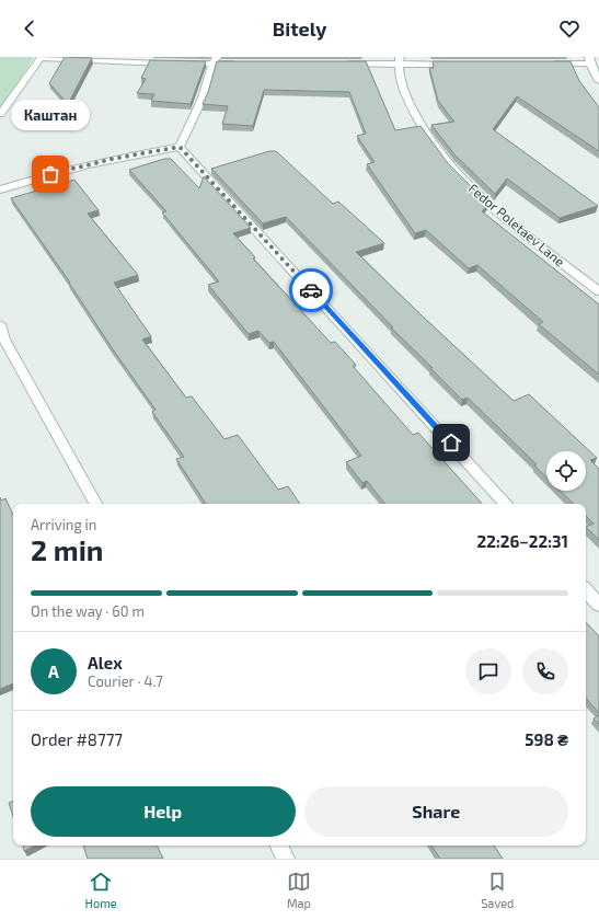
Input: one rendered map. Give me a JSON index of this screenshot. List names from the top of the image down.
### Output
{
  "streets": {
    "street": ["Fedor Poletaev Lane"]
  },
  "places": ["Каштан"],
  "page": {
    "header": "Bitely",
    "bubble": "Каштан",
    "heading": ["2 min", "Arriving in", "22:26–22:31"],
    "panel": [
      "Alex",
      "Courier · 4.7",
      "Order #8777",
      "598 ₴"
    ],
    "bar": "On the way · 60 m",
    "round": "A",
    "buttons": ["Help", "Share"],
    "tabs": ["Home", "Map", "Saved"]
  }
}
